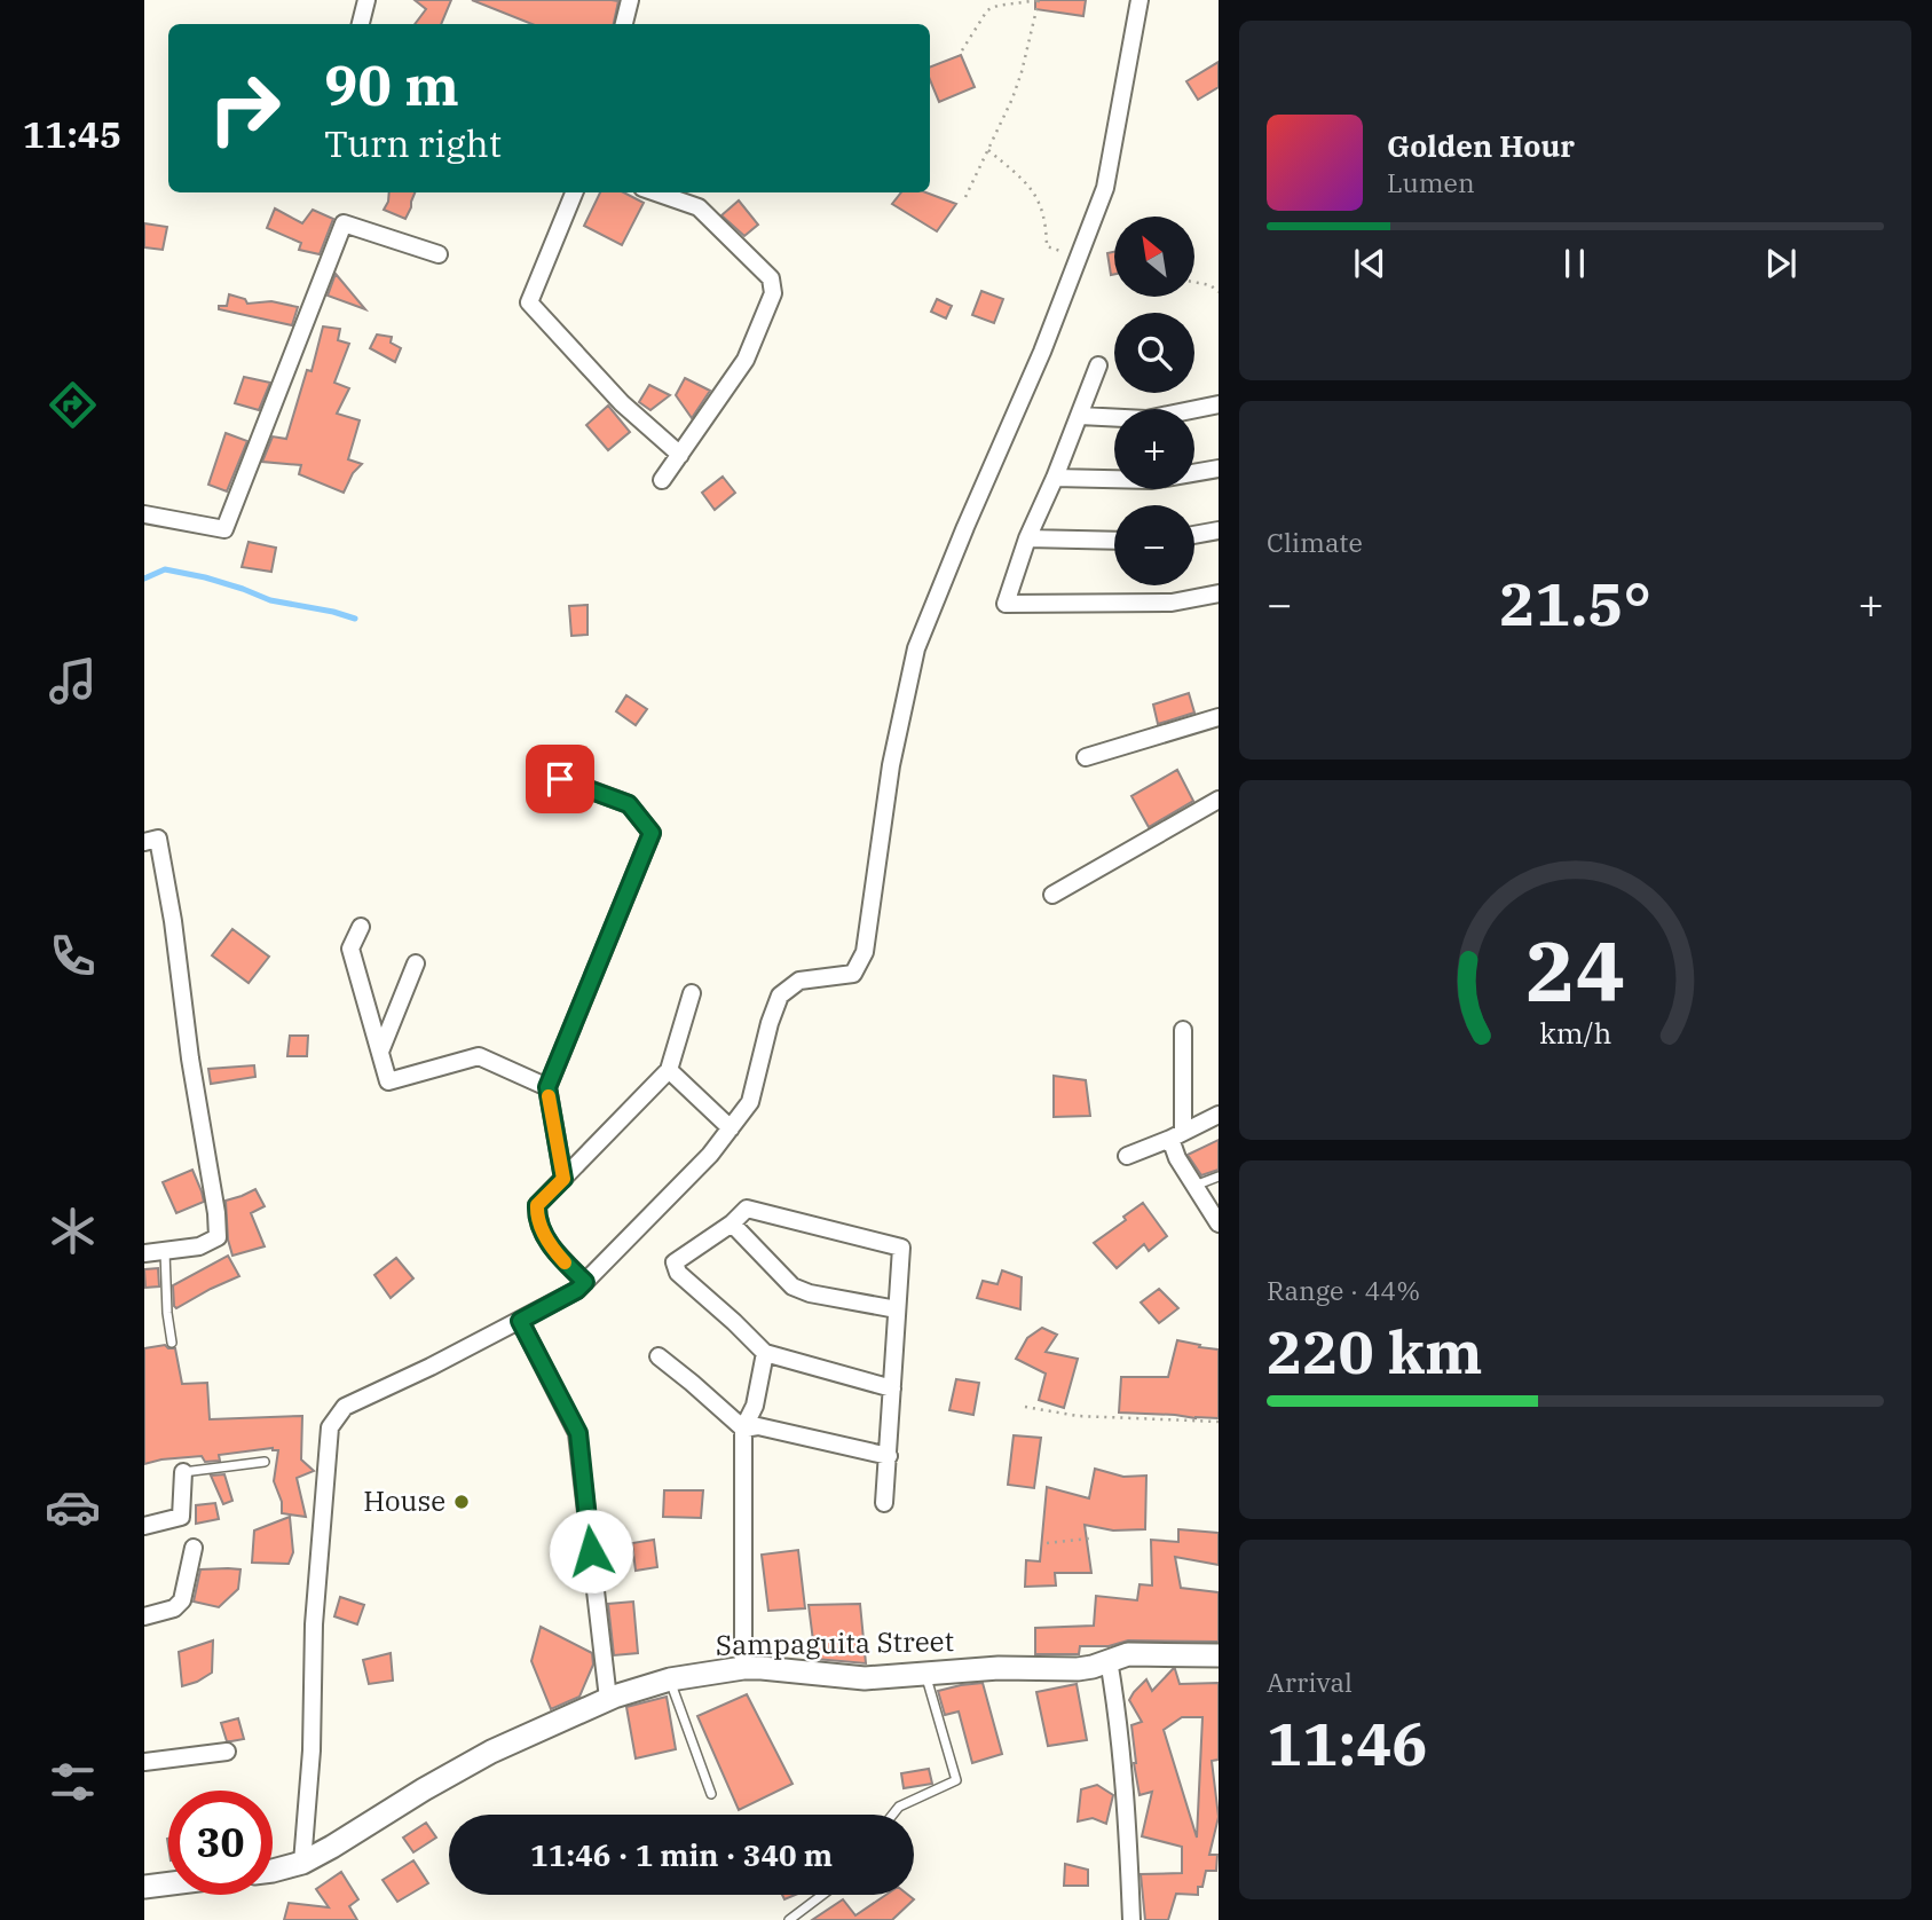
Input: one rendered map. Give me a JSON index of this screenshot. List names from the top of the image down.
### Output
{
  "streets": {
    "street": ["Sampaguita Street"]
  },
  "places": ["House"],
  "north": "top left",
  "page": {
    "tabs": "11:45",
    "turn": ["90 m", "Turn right"],
    "song": ["Golden Hour", "Lumen"],
    "map_buttons": ["+", "−"],
    "tile": [
      "Climate",
      ["Range · 44%", "220 km"],
      ["Arrival", "11:46"]
    ],
    "heat": ["−", "21.5°", "+"],
    "limit": "30",
    "trip": "11:46 · 1 min · 340 m",
    "gauge": ["24", "km/h"]
  }
}
